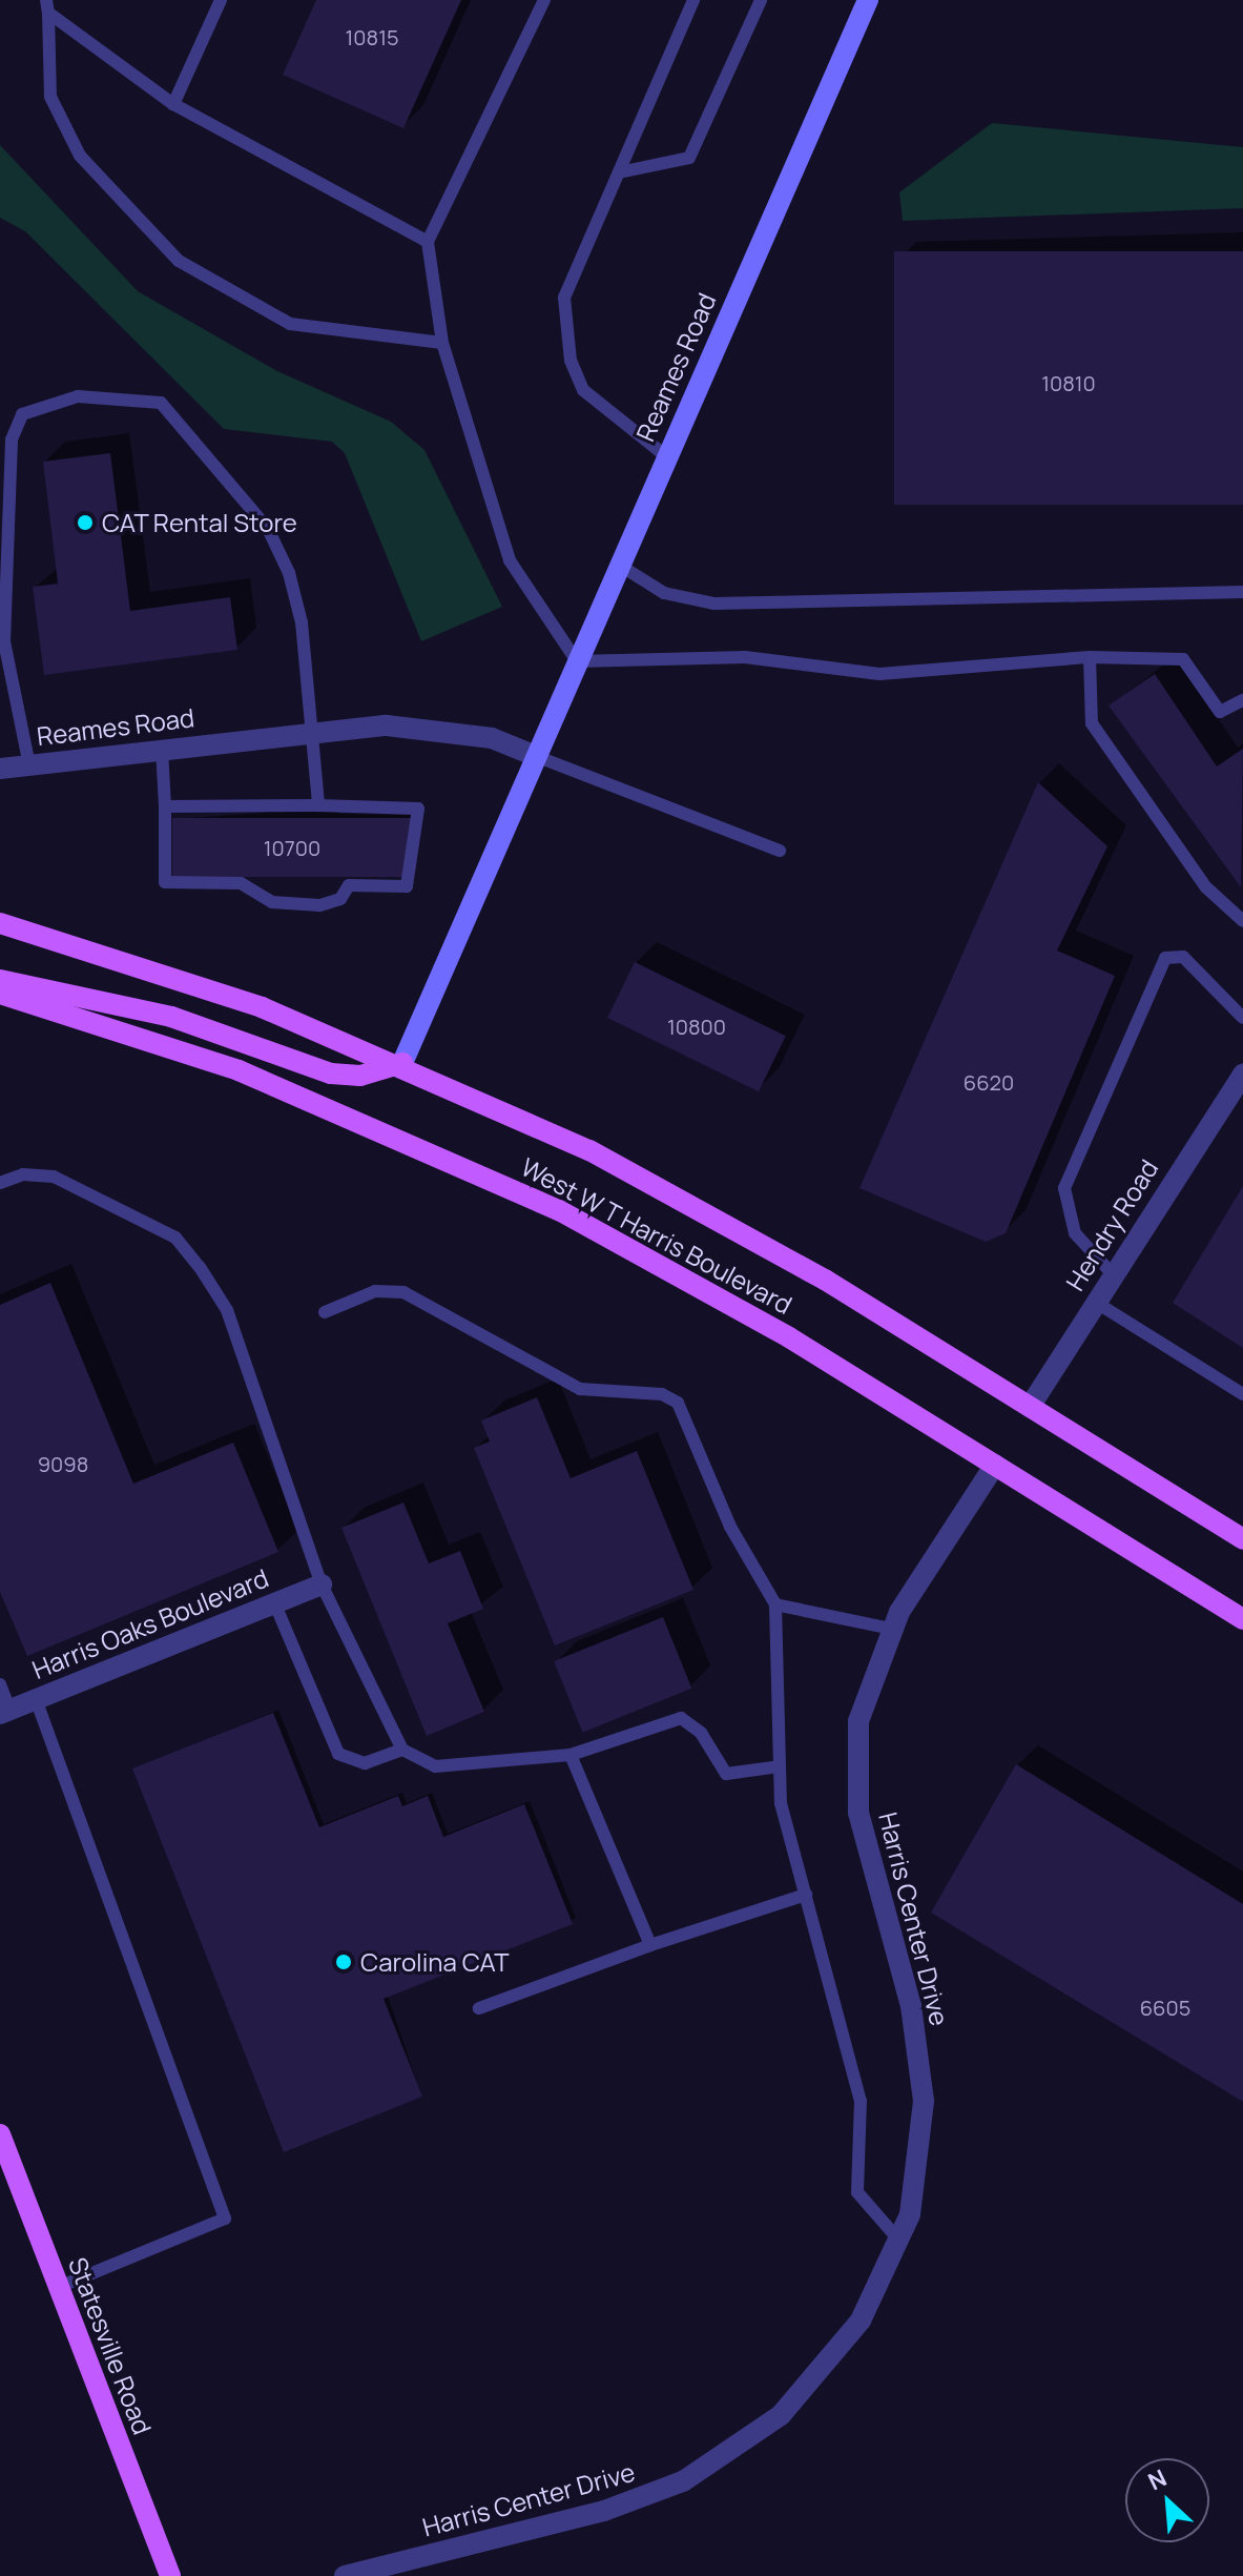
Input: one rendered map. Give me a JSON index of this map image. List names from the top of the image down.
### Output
{
  "streets": {
    "main road": ["Reames Road", "West W T Harris Boulevard", "Statesville Road"],
    "street": ["Hendry Road", "Harris Oaks Boulevard", "Harris Center Drive"]
  },
  "crossings": [
    ["Reames Road", "West W T Harris Boulevard"],
    ["Hendry Road", "West W T Harris Boulevard"],
    ["West W T Harris Boulevard", "Harris Center Drive"]
  ],
  "places": ["CAT Rental Store", "Carolina CAT"],
  "house_numbers": [
    "10815",
    "10810",
    "10700",
    "10800",
    "6620",
    "9098",
    "6605"
  ],
  "north": "top left"
}
